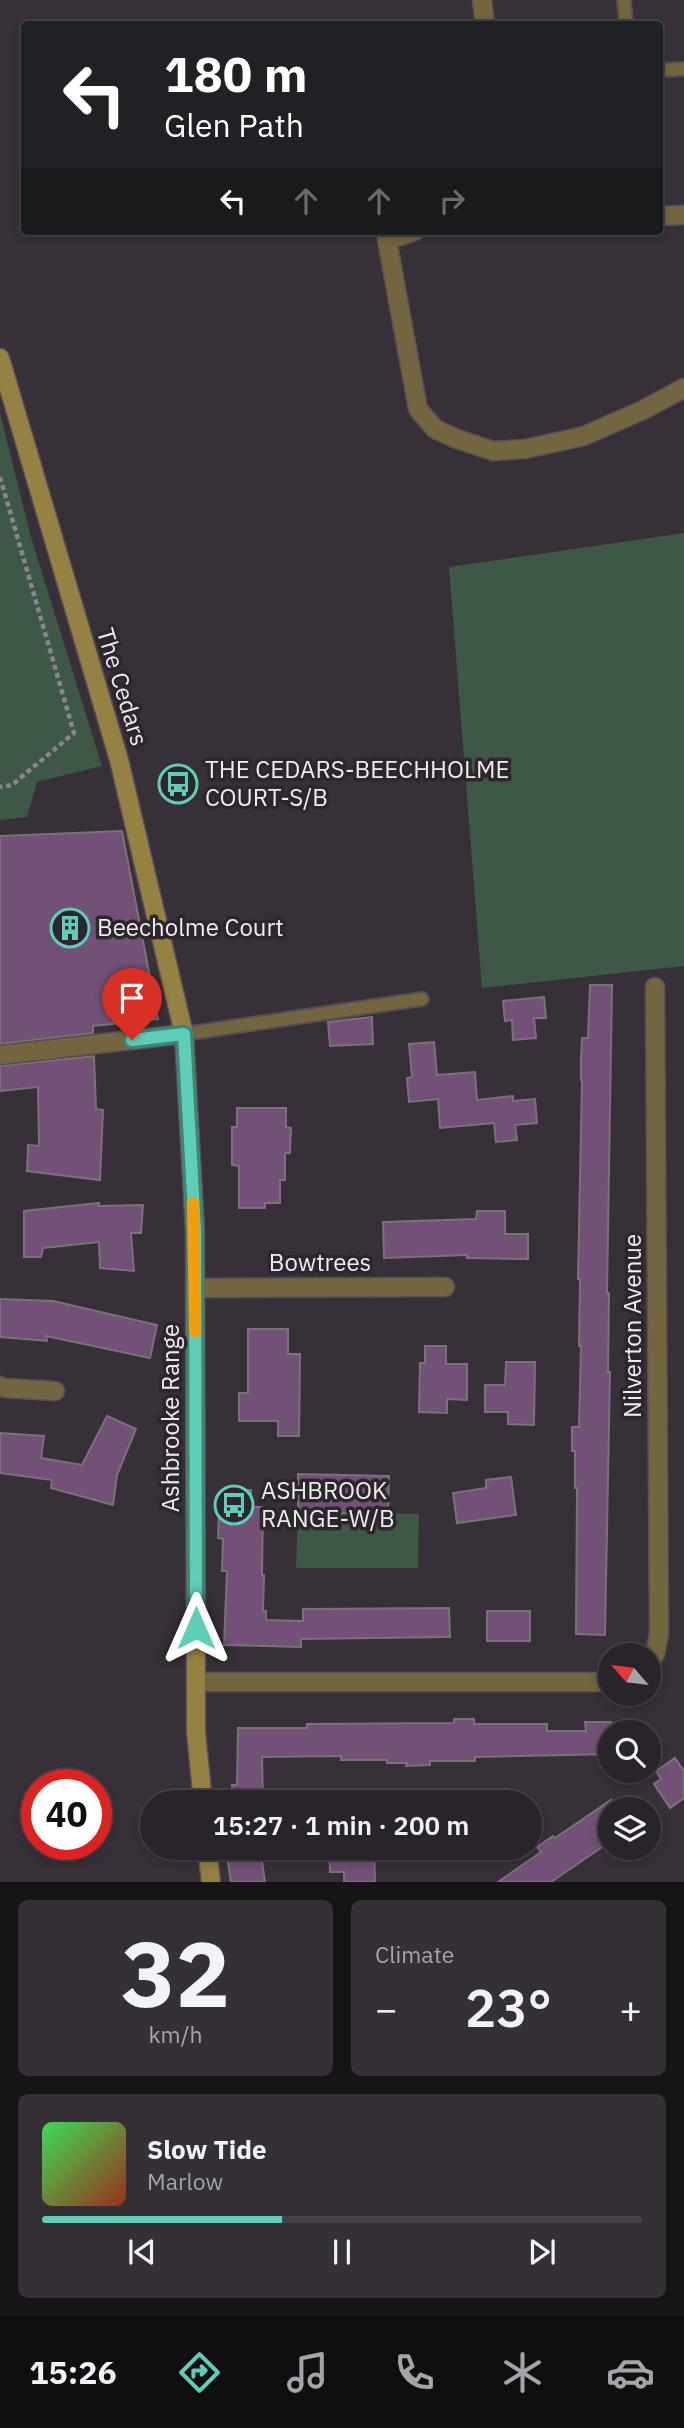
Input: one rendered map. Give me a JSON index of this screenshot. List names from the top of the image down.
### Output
{
  "streets": {
    "street": [
      "The Cedars",
      "Bowtrees",
      "Nilverton Avenue",
      "Ashbrooke Range"
    ]
  },
  "crossings": [
    ["The Cedars", "Ashbrooke Range"],
    ["Bowtrees", "Ashbrooke Range"]
  ],
  "places": {
    "bus stop": ["THE CEDARS-BEECHHOLME COURT-S/B", "ASHBROOK RANGE-W/B"],
    "building": ["Beecholme Court"]
  },
  "north": "top left",
  "page": {
    "turn": ["180 m", "Glen Path"],
    "limit": "40",
    "trip": "15:27 · 1 min · 200 m",
    "tile": [
      ["32", "km/h"],
      "Climate"
    ],
    "heat": ["−", "23°", "+"],
    "song": ["Slow Tide", "Marlow"],
    "tabs": "15:26"
  }
}
